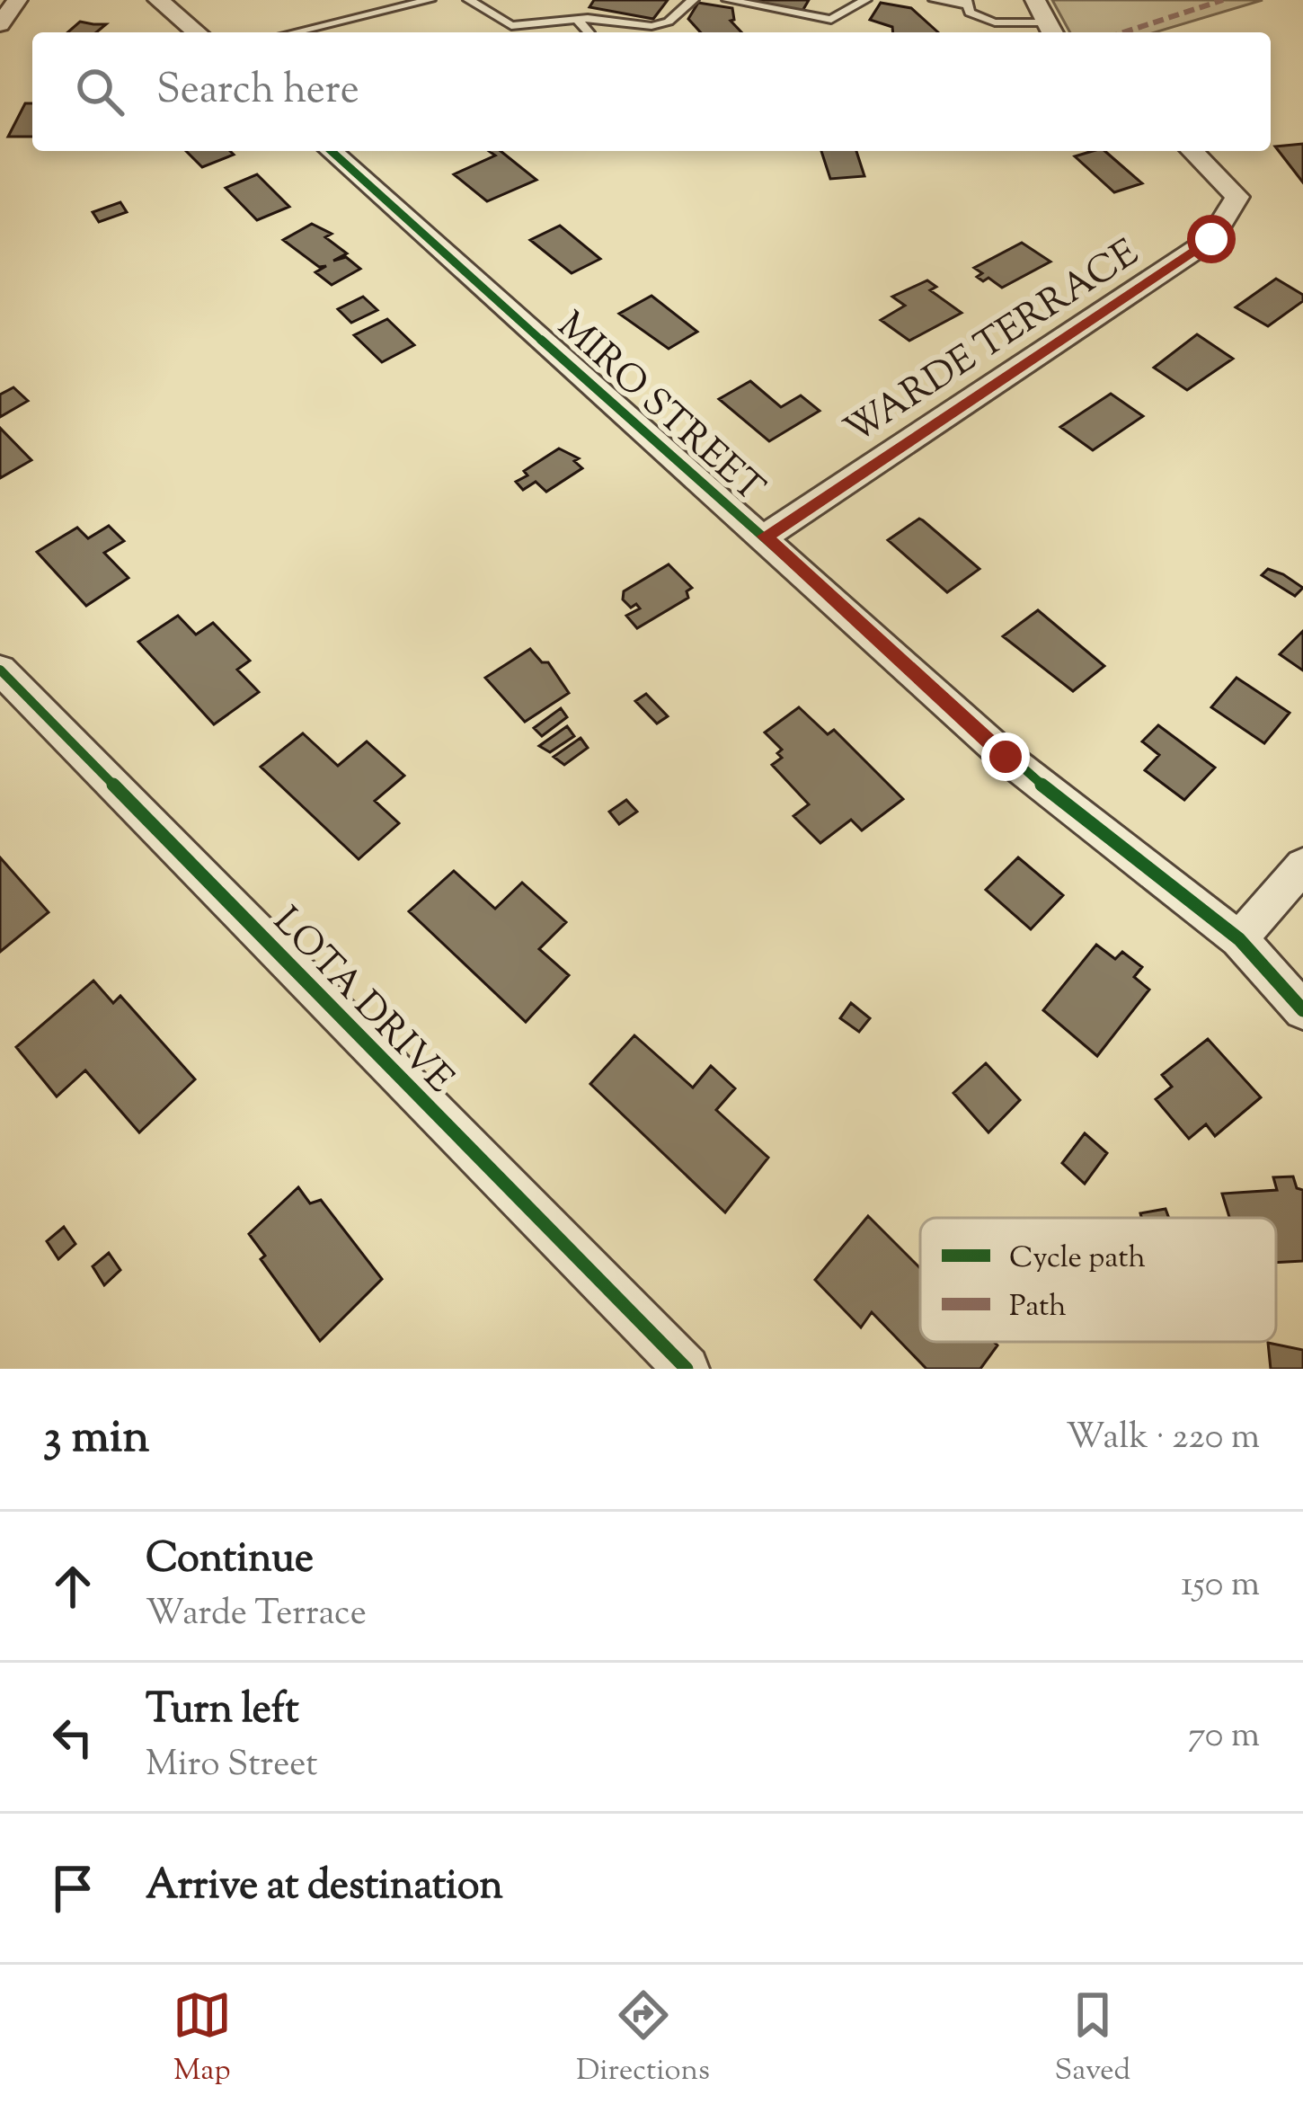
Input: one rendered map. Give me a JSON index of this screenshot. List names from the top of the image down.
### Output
{
  "streets": {
    "street": ["WARDE TERRACE", "MIRO STREET", "LOTA DRIVE"]
  },
  "crossings": [
    ["WARDE TERRACE", "MIRO STREET"]
  ],
  "legend": ["Cycle path", "Path"],
  "page": {
    "search": "Search here",
    "heading": ["3 min", "Walk · 220 m"],
    "list": [
      ["Continue", "Warde Terrace", "150 m"],
      ["Turn left", "Miro Street", "70 m"],
      "Arrive at destination"
    ],
    "nav": ["Map", "Directions", "Saved"]
  }
}
